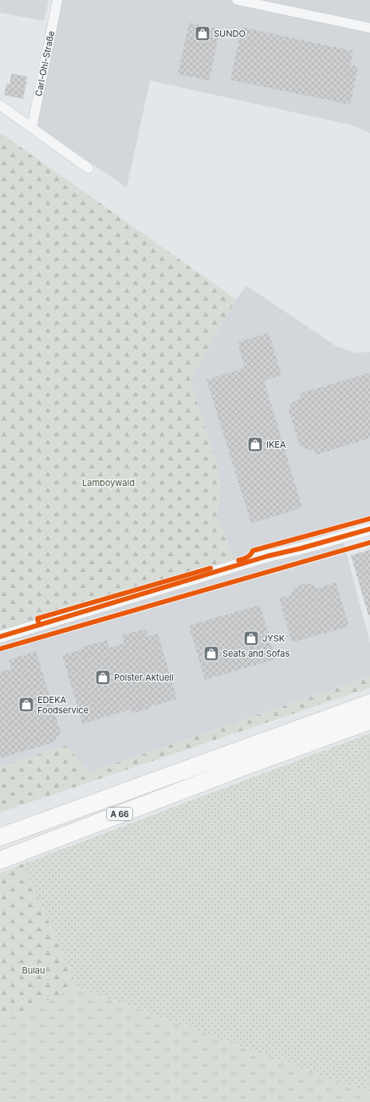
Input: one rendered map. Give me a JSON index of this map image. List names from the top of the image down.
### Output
{
  "streets": {
    "highway": ["A 66"],
    "street": ["Carl-Ohl-Straße"]
  },
  "parks": ["Lamboywald", "Bulau"],
  "places": {
    "shop": [
      "SUNDO",
      "IKEA",
      "JYSK",
      "Seats and Sofas",
      "Polster Aktuell",
      "EDEKA Foodservice"
    ]
  }
}
